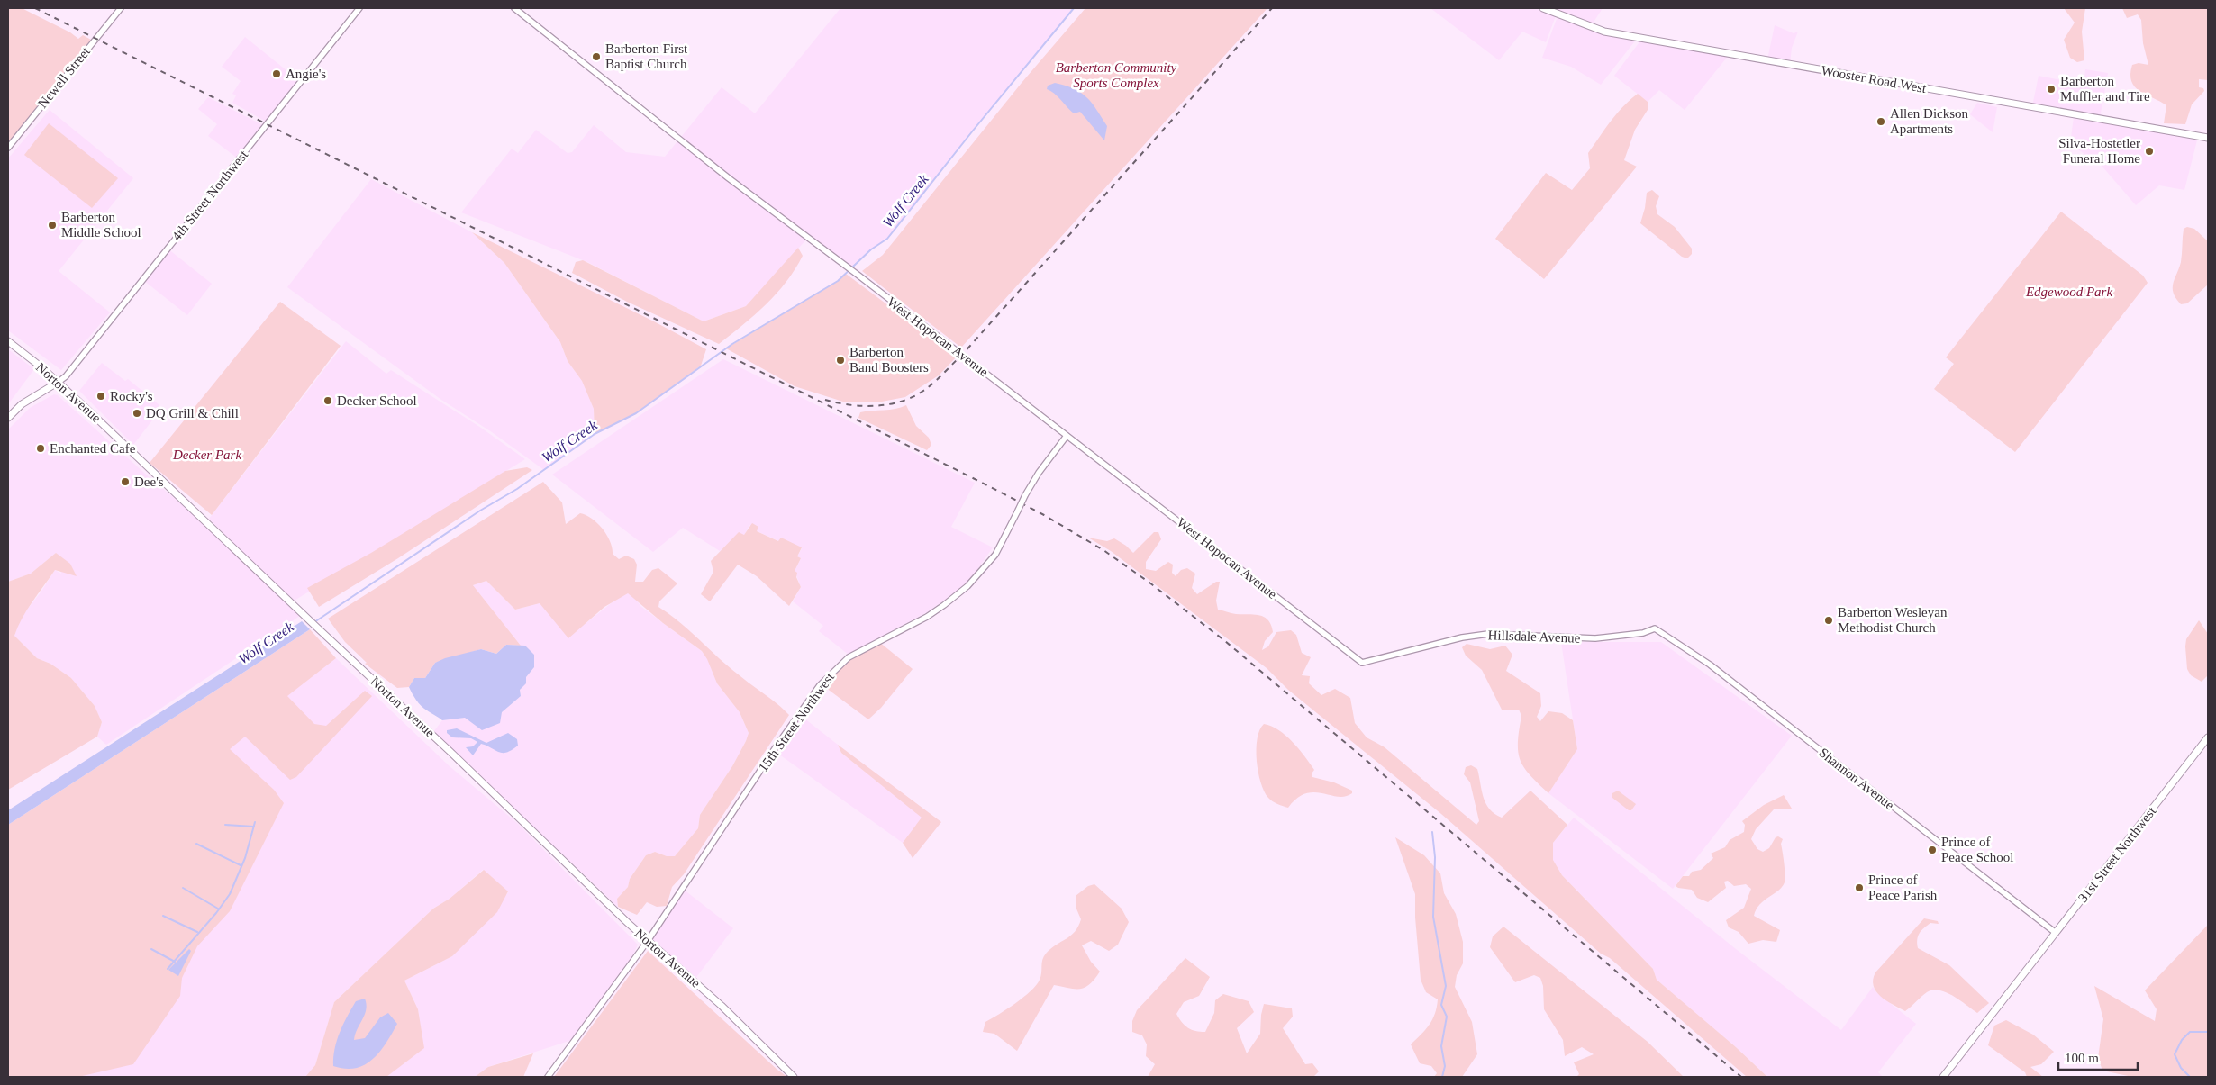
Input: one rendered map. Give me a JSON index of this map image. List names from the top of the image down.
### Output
{
  "streets": {
    "main road": ["Wooster Road West", "Norton Avenue", "31st Street Northwest"],
    "street": [
      "Newell Street",
      "4th Street Northwest",
      "West Hopocan Avenue",
      "Hillsdale Avenue",
      "15th Street Northwest",
      "Shannon Avenue"
    ]
  },
  "crossings": [
    ["4th Street Northwest", "Norton Avenue"],
    ["West Hopocan Avenue", "Hillsdale Avenue"],
    ["West Hopocan Avenue", "15th Street Northwest"],
    ["Norton Avenue", "15th Street Northwest"],
    ["Hillsdale Avenue", "Shannon Avenue"],
    ["Shannon Avenue", "31st Street Northwest"]
  ],
  "water": ["Wolf Creek"],
  "parks": ["Barberton Community Sports Complex", "Edgewood Park", "Decker Park"],
  "places": [
    "Barberton First Baptist Church",
    "Angie's",
    "Barberton Muffler and Tire",
    "Allen Dickson Apartments",
    "Silva-Hostetler Funeral Home",
    "Barberton Middle School",
    "Barberton Band Boosters",
    "Rocky's",
    "Decker School",
    "DQ Grill & Chill",
    "Enchanted Cafe",
    "Dee's",
    "Barberton Wesleyan Methodist Church",
    "Prince of Peace School",
    "Prince of Peace Parish"
  ],
  "scale_bar": "100 m"
}
